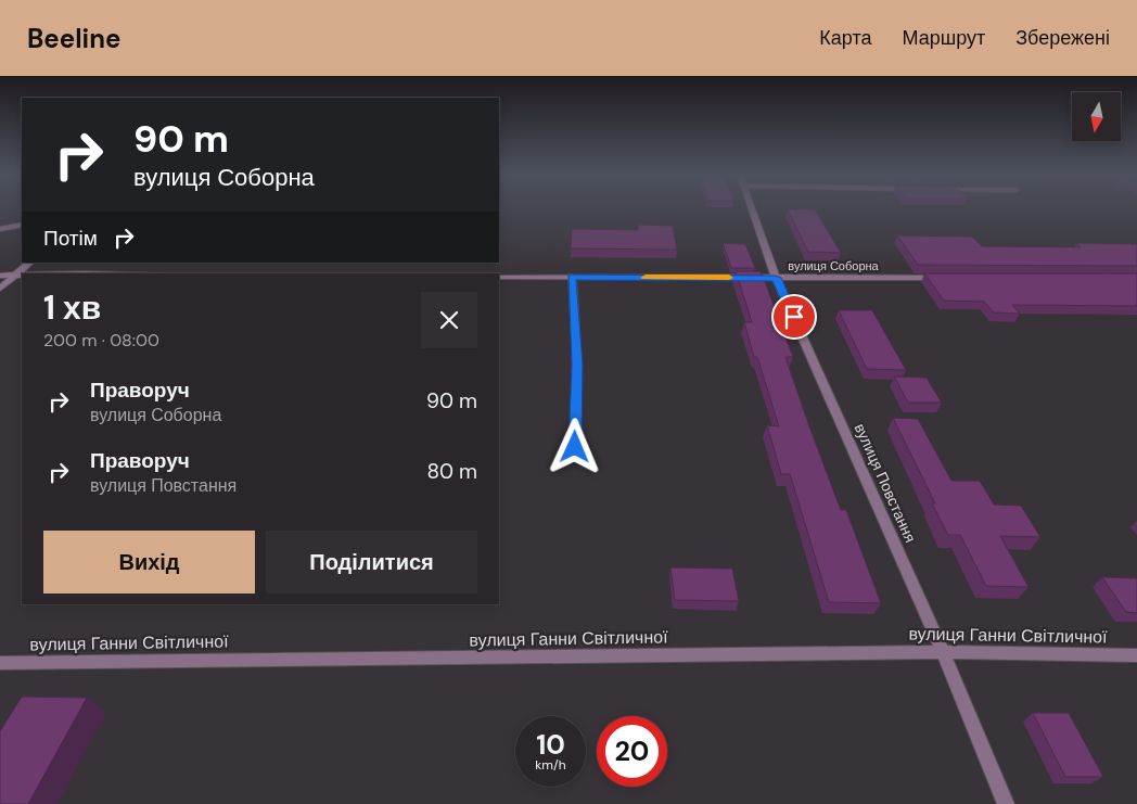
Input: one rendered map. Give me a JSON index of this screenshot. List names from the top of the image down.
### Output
{
  "streets": {
    "street": ["вулиця Соборна", "вулиця Повстання", "вулиця Ганни Світличної"]
  },
  "crossings": [
    ["вулиця Соборна", "вулиця Повстання"],
    ["вулиця Повстання", "вулиця Ганни Світличної"]
  ],
  "north": "bottom",
  "page": {
    "header": "Beeline",
    "nav": ["Карта", "Маршрут", "Збережені"],
    "turn": ["90 m", "вулиця Соборна"],
    "then": "Потім",
    "heading": ["1 хв", "200 m · 08:00"],
    "list": [
      {
        "name": "Праворуч",
        "note": "вулиця Соборна",
        "value": "90 m"
      },
      {
        "name": "Праворуч",
        "note": "вулиця Повстання",
        "value": "80 m"
      }
    ],
    "buttons": ["Вихід", "Поділитися"],
    "speed": "10 km/h",
    "limit": "20"
  }
}
